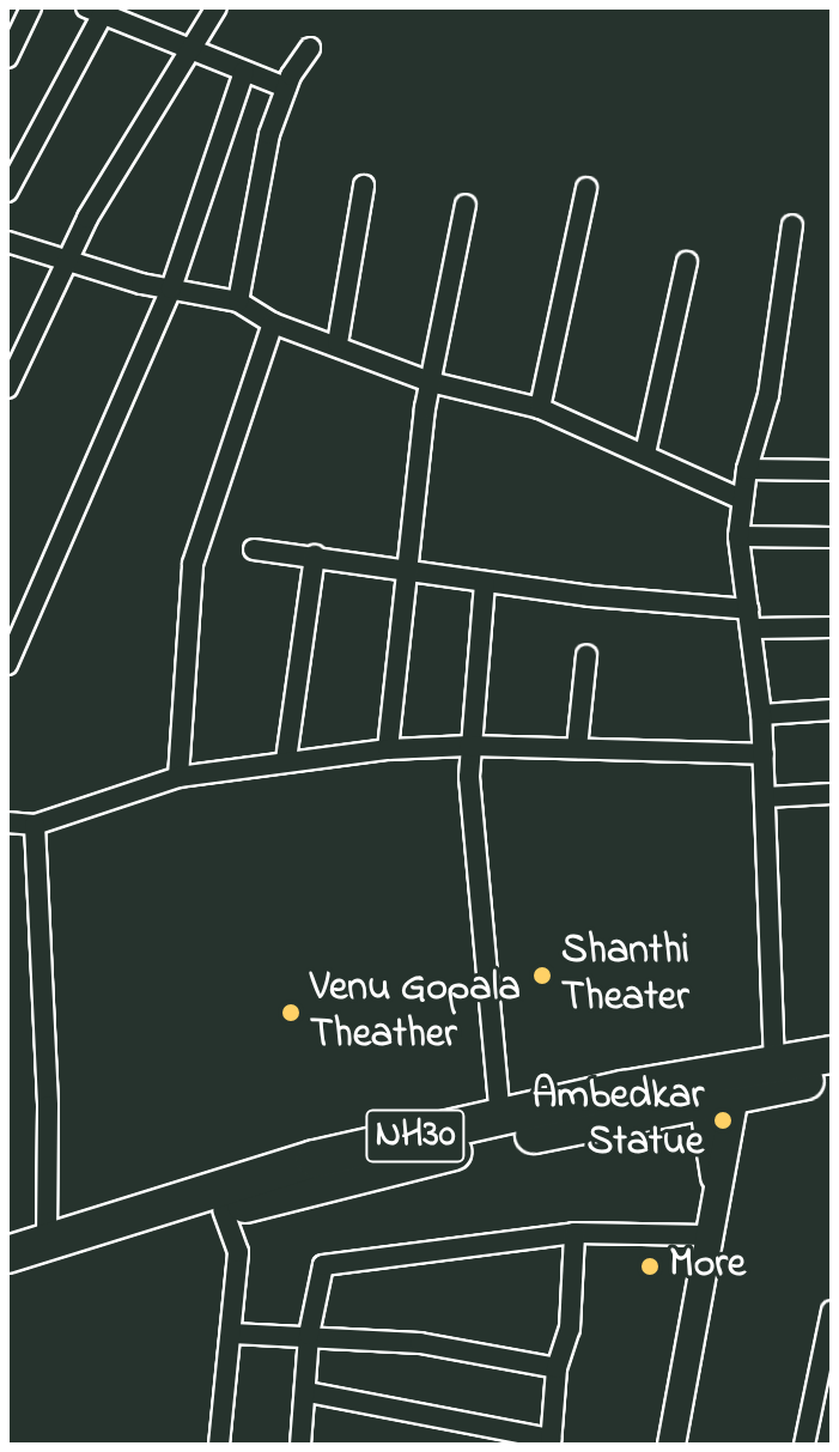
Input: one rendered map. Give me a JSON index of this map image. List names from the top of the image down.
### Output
{
  "streets": {
    "highway": ["NH30"]
  },
  "places": [
    "Shanthi Theater",
    "Venu Gopala Theather",
    "Ambedkar Statue",
    "More"
  ]
}
